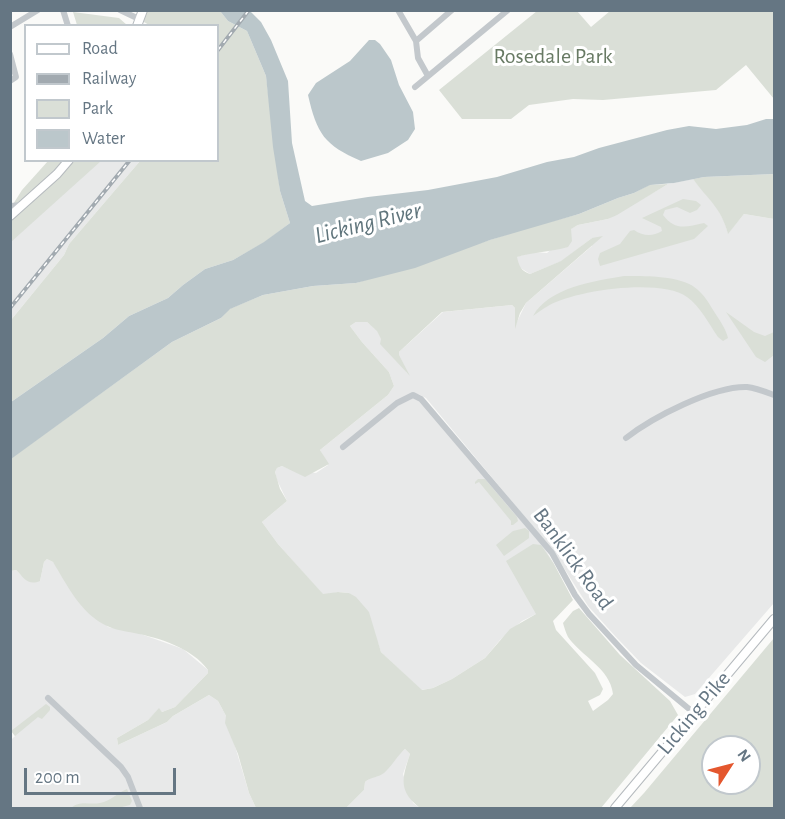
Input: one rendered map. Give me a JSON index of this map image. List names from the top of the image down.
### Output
{
  "streets": {
    "main road": ["Licking Pike"],
    "street": ["Banklick Road"]
  },
  "crossings": [
    ["Banklick Road", "Licking Pike"]
  ],
  "water": ["Licking River"],
  "parks": ["Rosedale Park"],
  "legend": [
    "Road",
    "Railway",
    "Park",
    "Water"
  ],
  "scale_bar": "200 m",
  "north": "top right"
}
